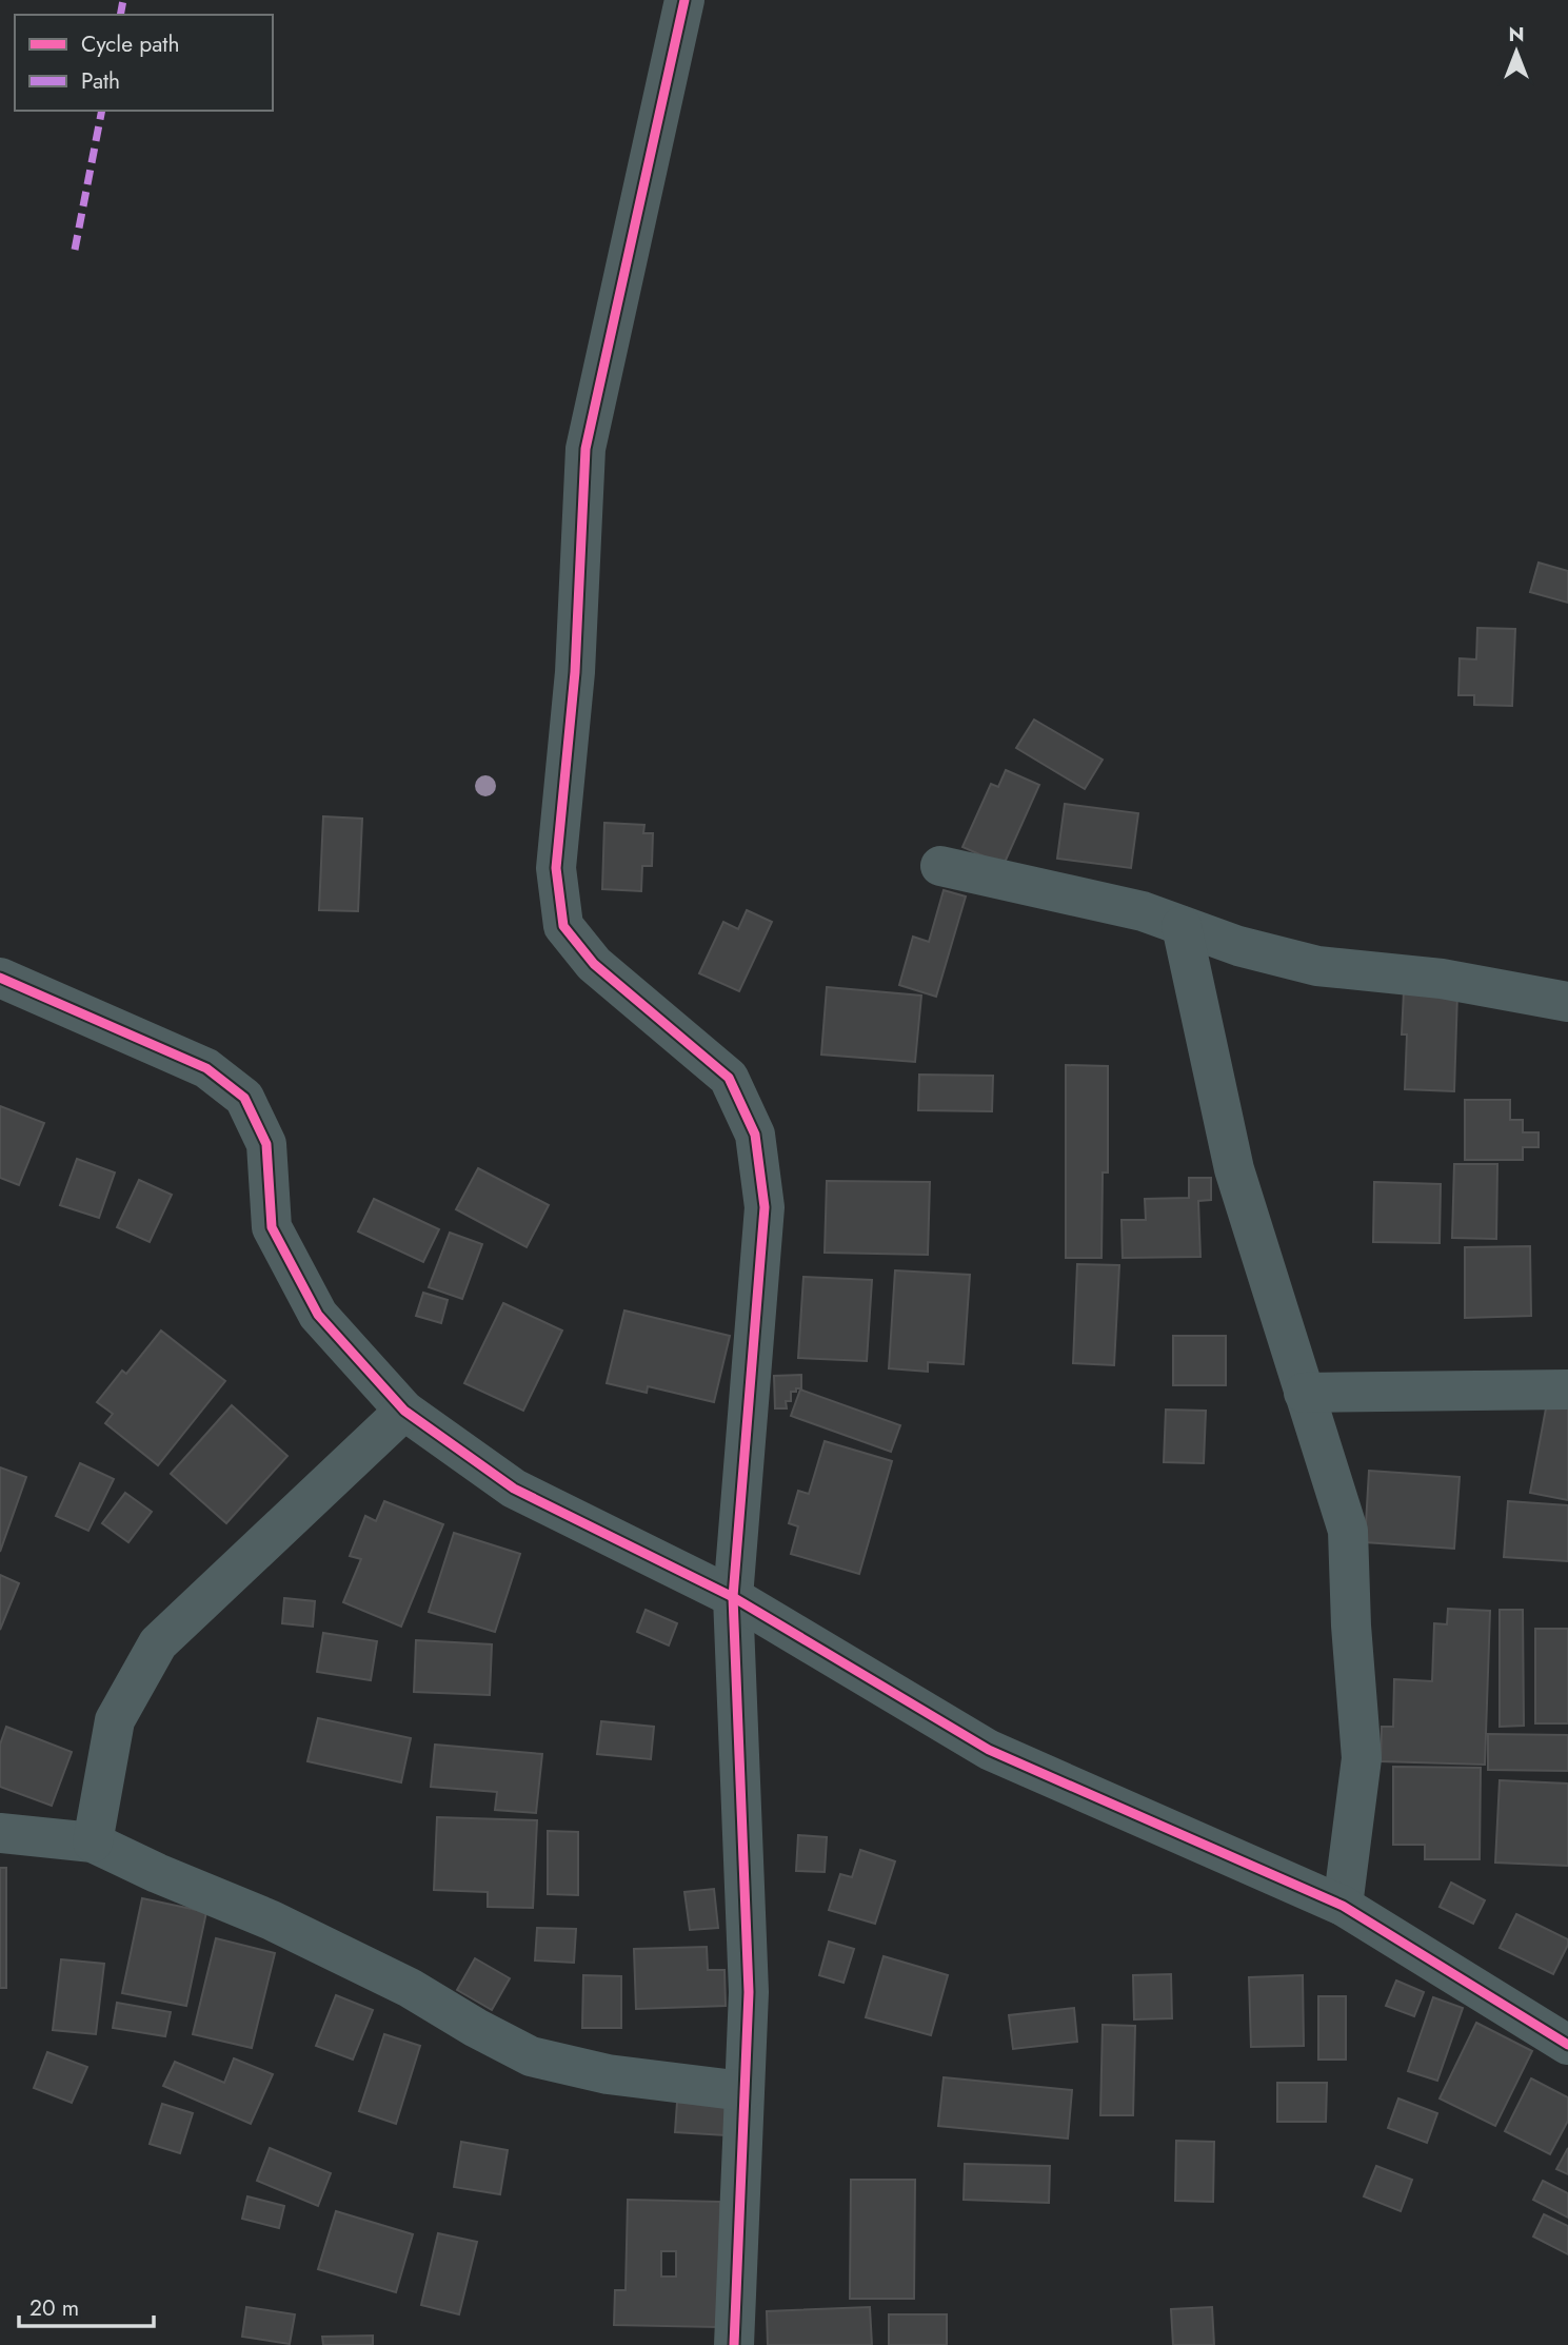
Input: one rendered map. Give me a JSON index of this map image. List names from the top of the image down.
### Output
{
  "legend": ["Cycle path", "Path"],
  "scale_bar": "20 m",
  "north": "top"
}
